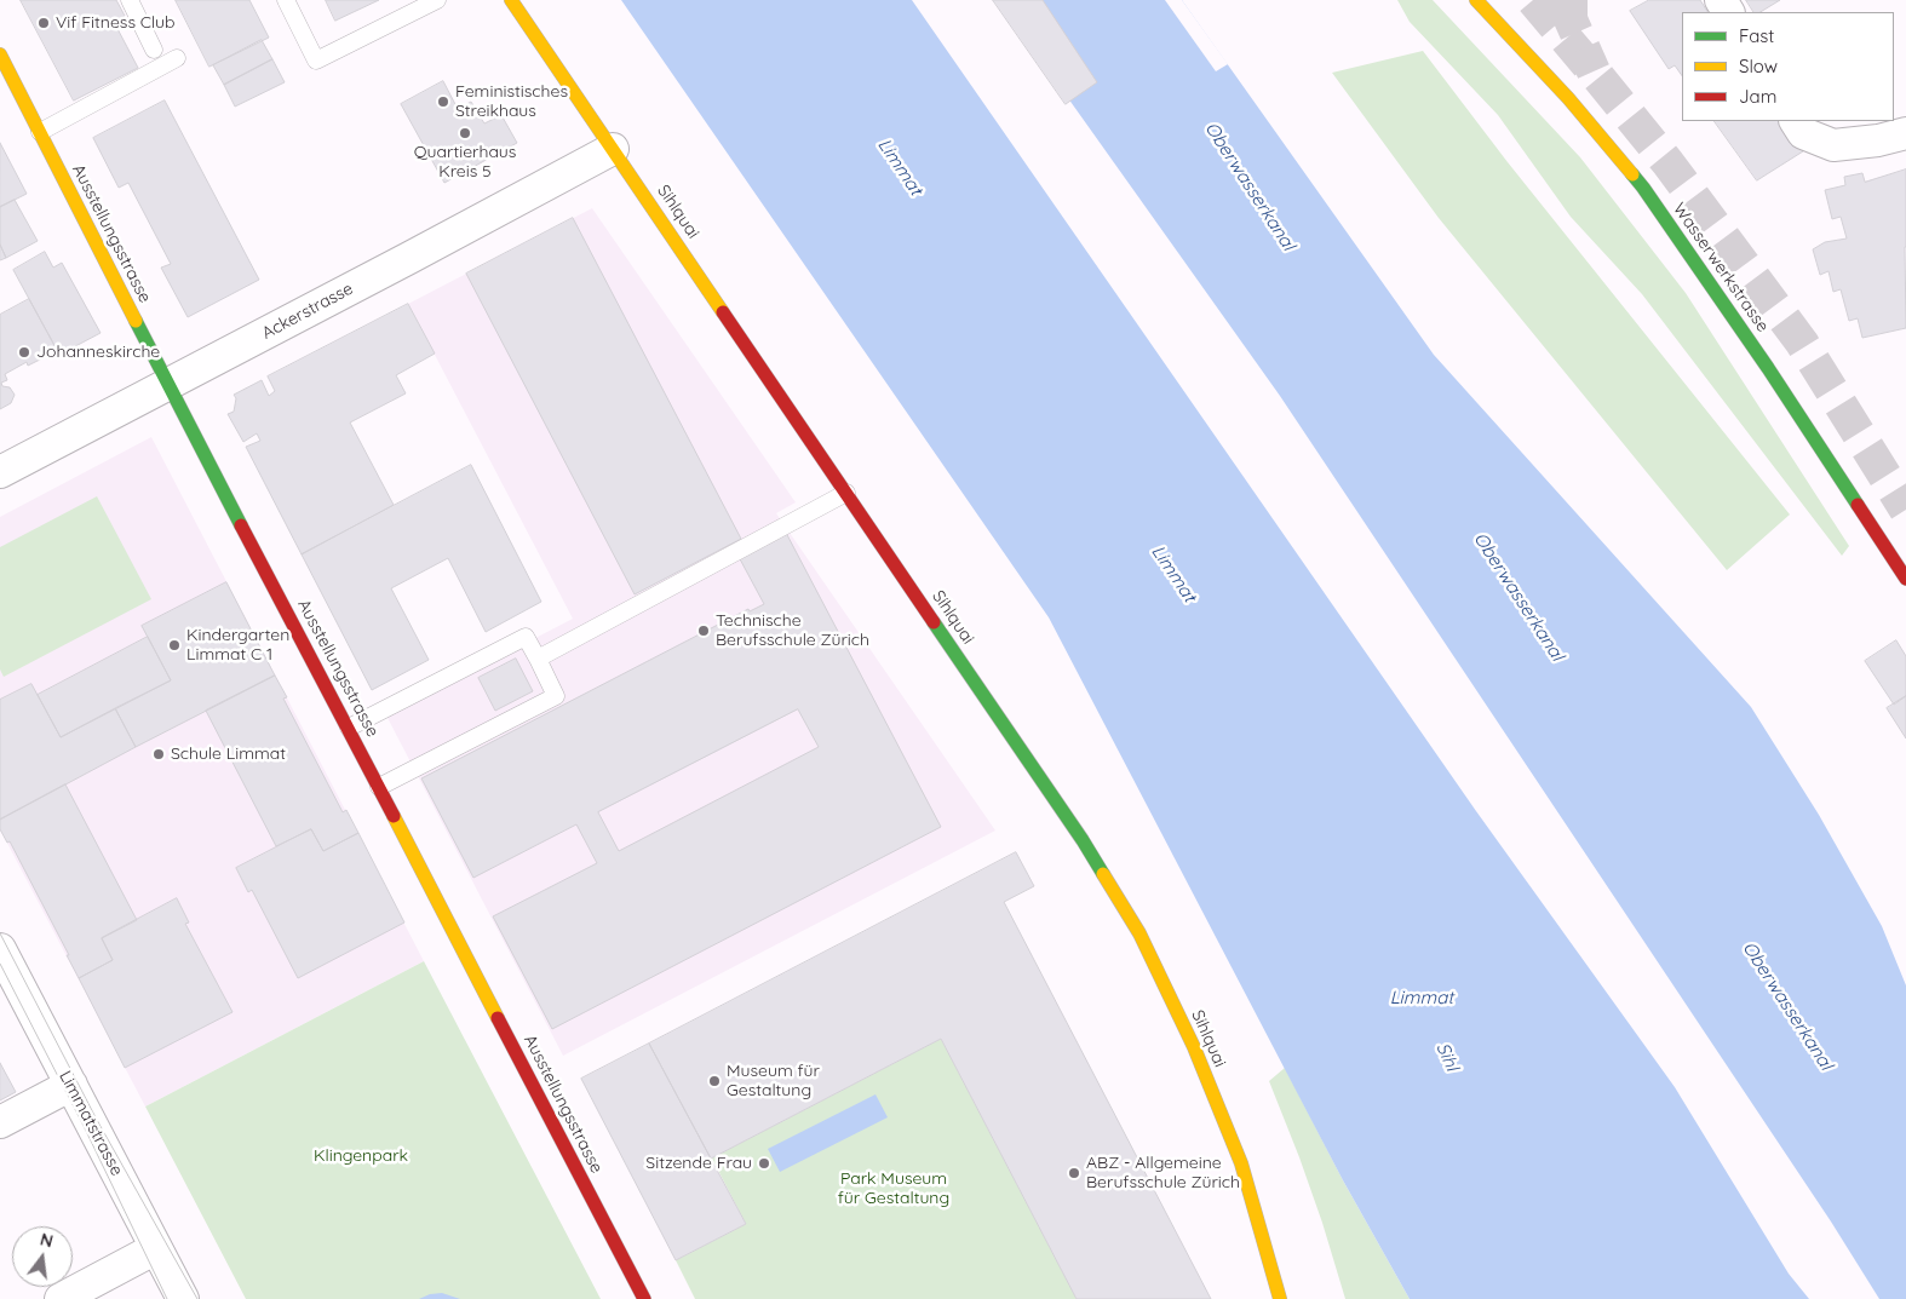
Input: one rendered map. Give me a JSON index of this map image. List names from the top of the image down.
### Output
{
  "streets": {
    "street": [
      "Sihlquai",
      "Ausstellungsstrasse",
      "Wasserwerkstrasse",
      "Ackerstrasse",
      "Limmatstrasse"
    ]
  },
  "crossings": [
    ["Sihlquai", "Ackerstrasse"],
    ["Ausstellungsstrasse", "Ackerstrasse"]
  ],
  "water": ["Limmat", "Oberwasserkanal", "Sihl"],
  "parks": ["Klingenpark", "Park Museum für Gestaltung"],
  "places": [
    "Vif Fitness Club",
    "Feministisches Streikhaus",
    "Quartierhaus Kreis 5",
    "Johanneskirche",
    "Technische Berufsschule Zürich",
    "Kindergarten Limmat C 1",
    "Schule Limmat",
    "Museum für Gestaltung",
    "Sitzende Frau",
    "ABZ - Allgemeine Berufsschule Zürich"
  ],
  "legend": ["Fast", "Slow", "Jam"],
  "north": "top"
}
